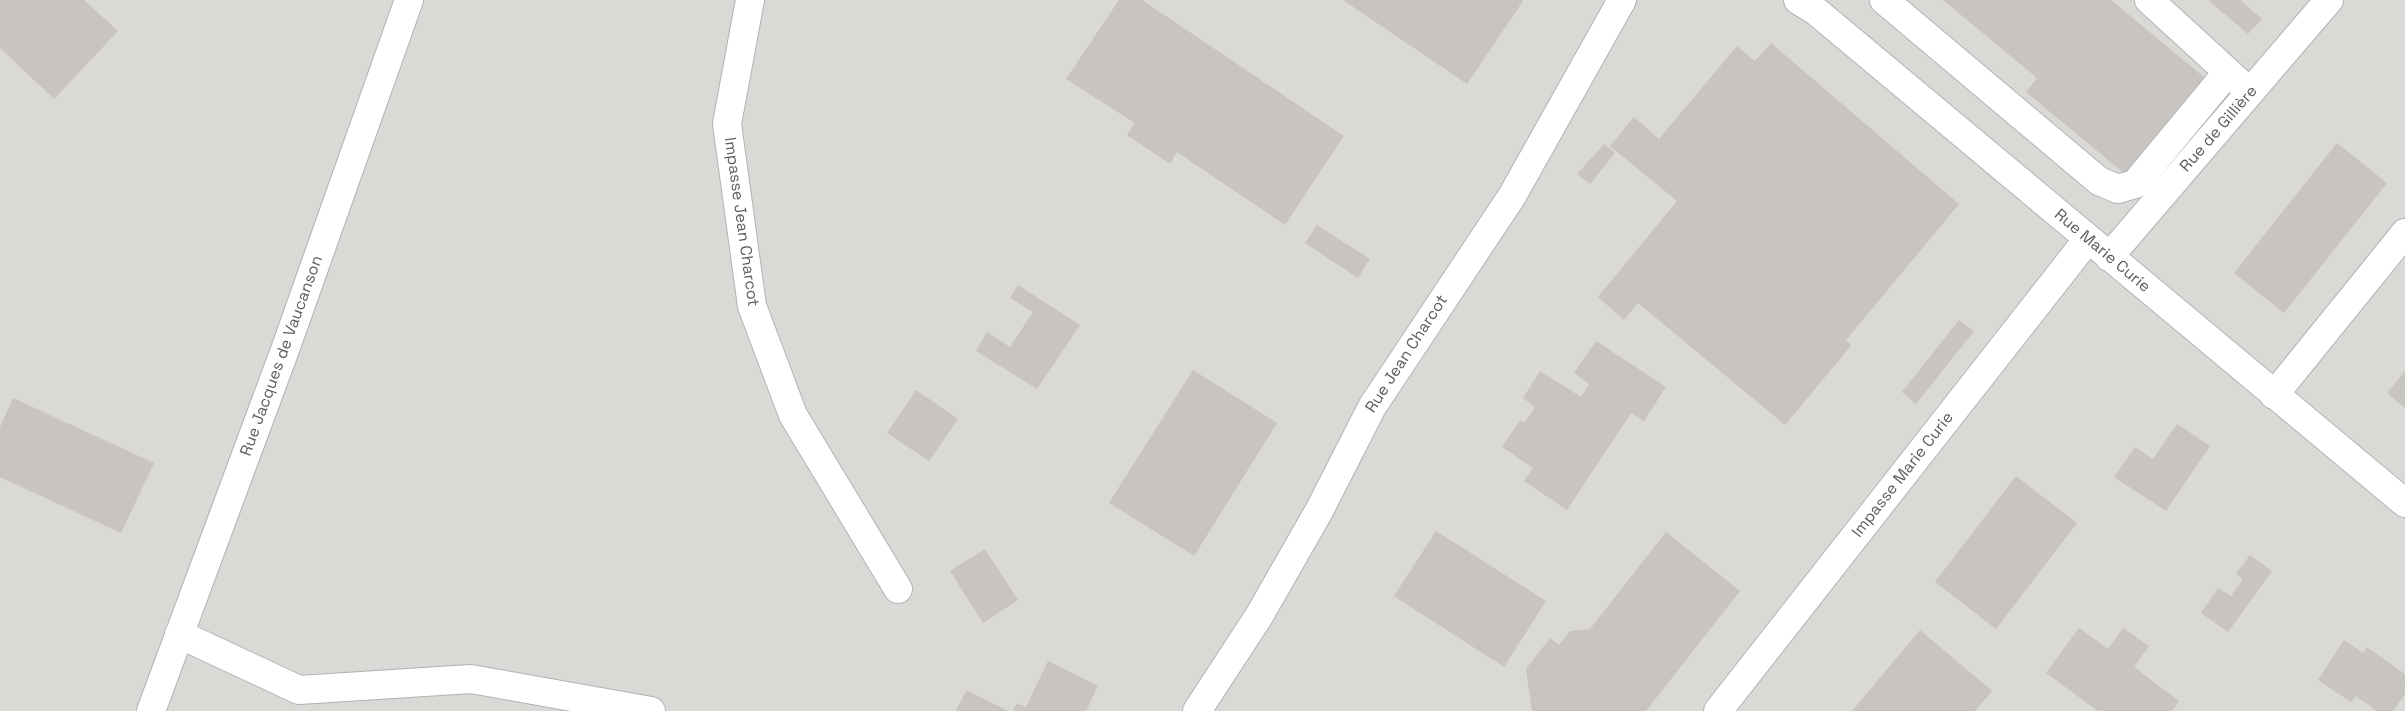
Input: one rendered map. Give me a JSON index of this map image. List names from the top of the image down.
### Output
{
  "streets": {
    "street": [
      "Rue de Gillière",
      "Impasse Jean Charcot",
      "Rue Marie Curie",
      "Rue Jean Charcot",
      "Rue Jacques de Vaucanson",
      "Impasse Marie Curie"
    ]
  },
  "crossings": [
    ["Rue de Gillière", "Rue Marie Curie"],
    ["Rue Marie Curie", "Impasse Marie Curie"]
  ]
}
